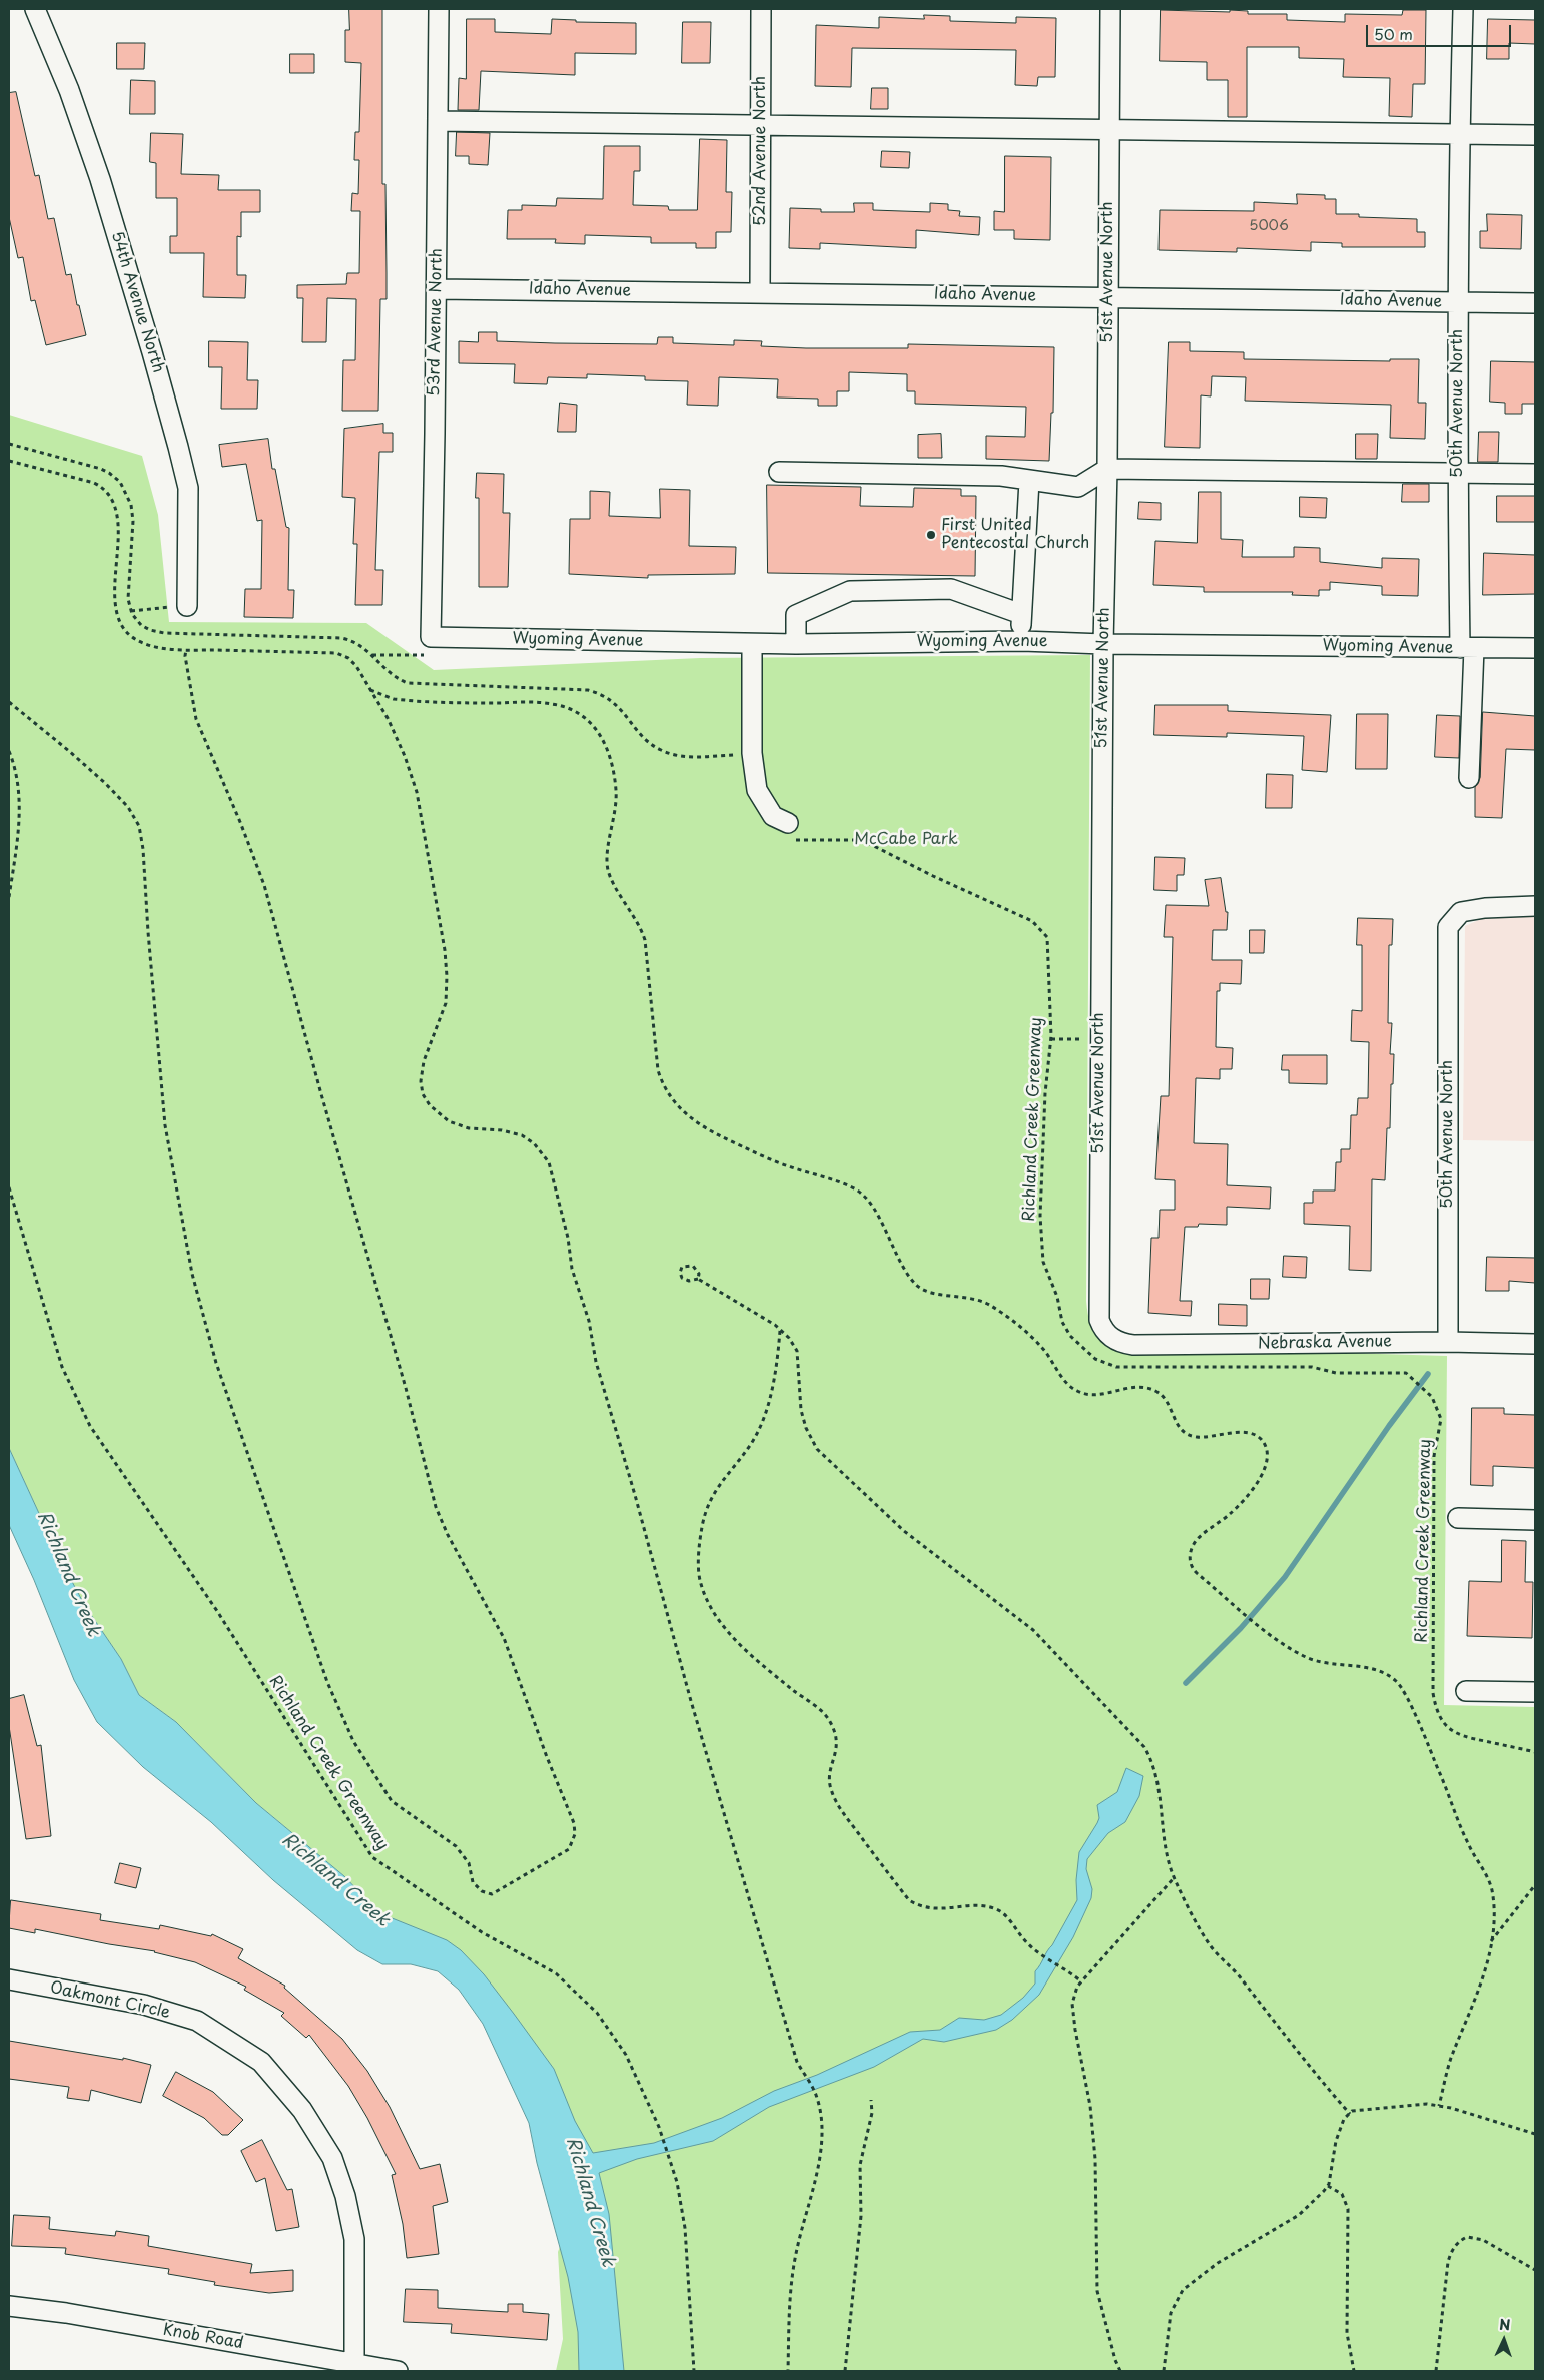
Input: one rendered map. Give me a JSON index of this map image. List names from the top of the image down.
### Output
{
  "streets": {
    "street": [
      "52nd Avenue North",
      "51st Avenue North",
      "Idaho Avenue",
      "54th Avenue North",
      "53rd Avenue North",
      "50th Avenue North",
      "Wyoming Avenue",
      "Nebraska Avenue",
      "Oakmont Circle",
      "Knob Road"
    ],
    "path": ["Richland Creek Greenway"]
  },
  "crossings": [
    ["52nd Avenue North", "Idaho Avenue"],
    ["51st Avenue North", "Idaho Avenue"],
    ["51st Avenue North", "Wyoming Avenue"],
    ["51st Avenue North", "Nebraska Avenue"],
    ["Idaho Avenue", "53rd Avenue North"],
    ["Idaho Avenue", "50th Avenue North"],
    ["53rd Avenue North", "Wyoming Avenue"],
    ["50th Avenue North", "Wyoming Avenue"],
    ["50th Avenue North", "Nebraska Avenue"],
    ["Oakmont Circle", "Knob Road"]
  ],
  "water": ["Richland Creek"],
  "parks": ["McCabe Park"],
  "places": ["First United Pentecostal Church"],
  "house_numbers": ["5006"],
  "scale_bar": "50 m",
  "north": "top"
}
